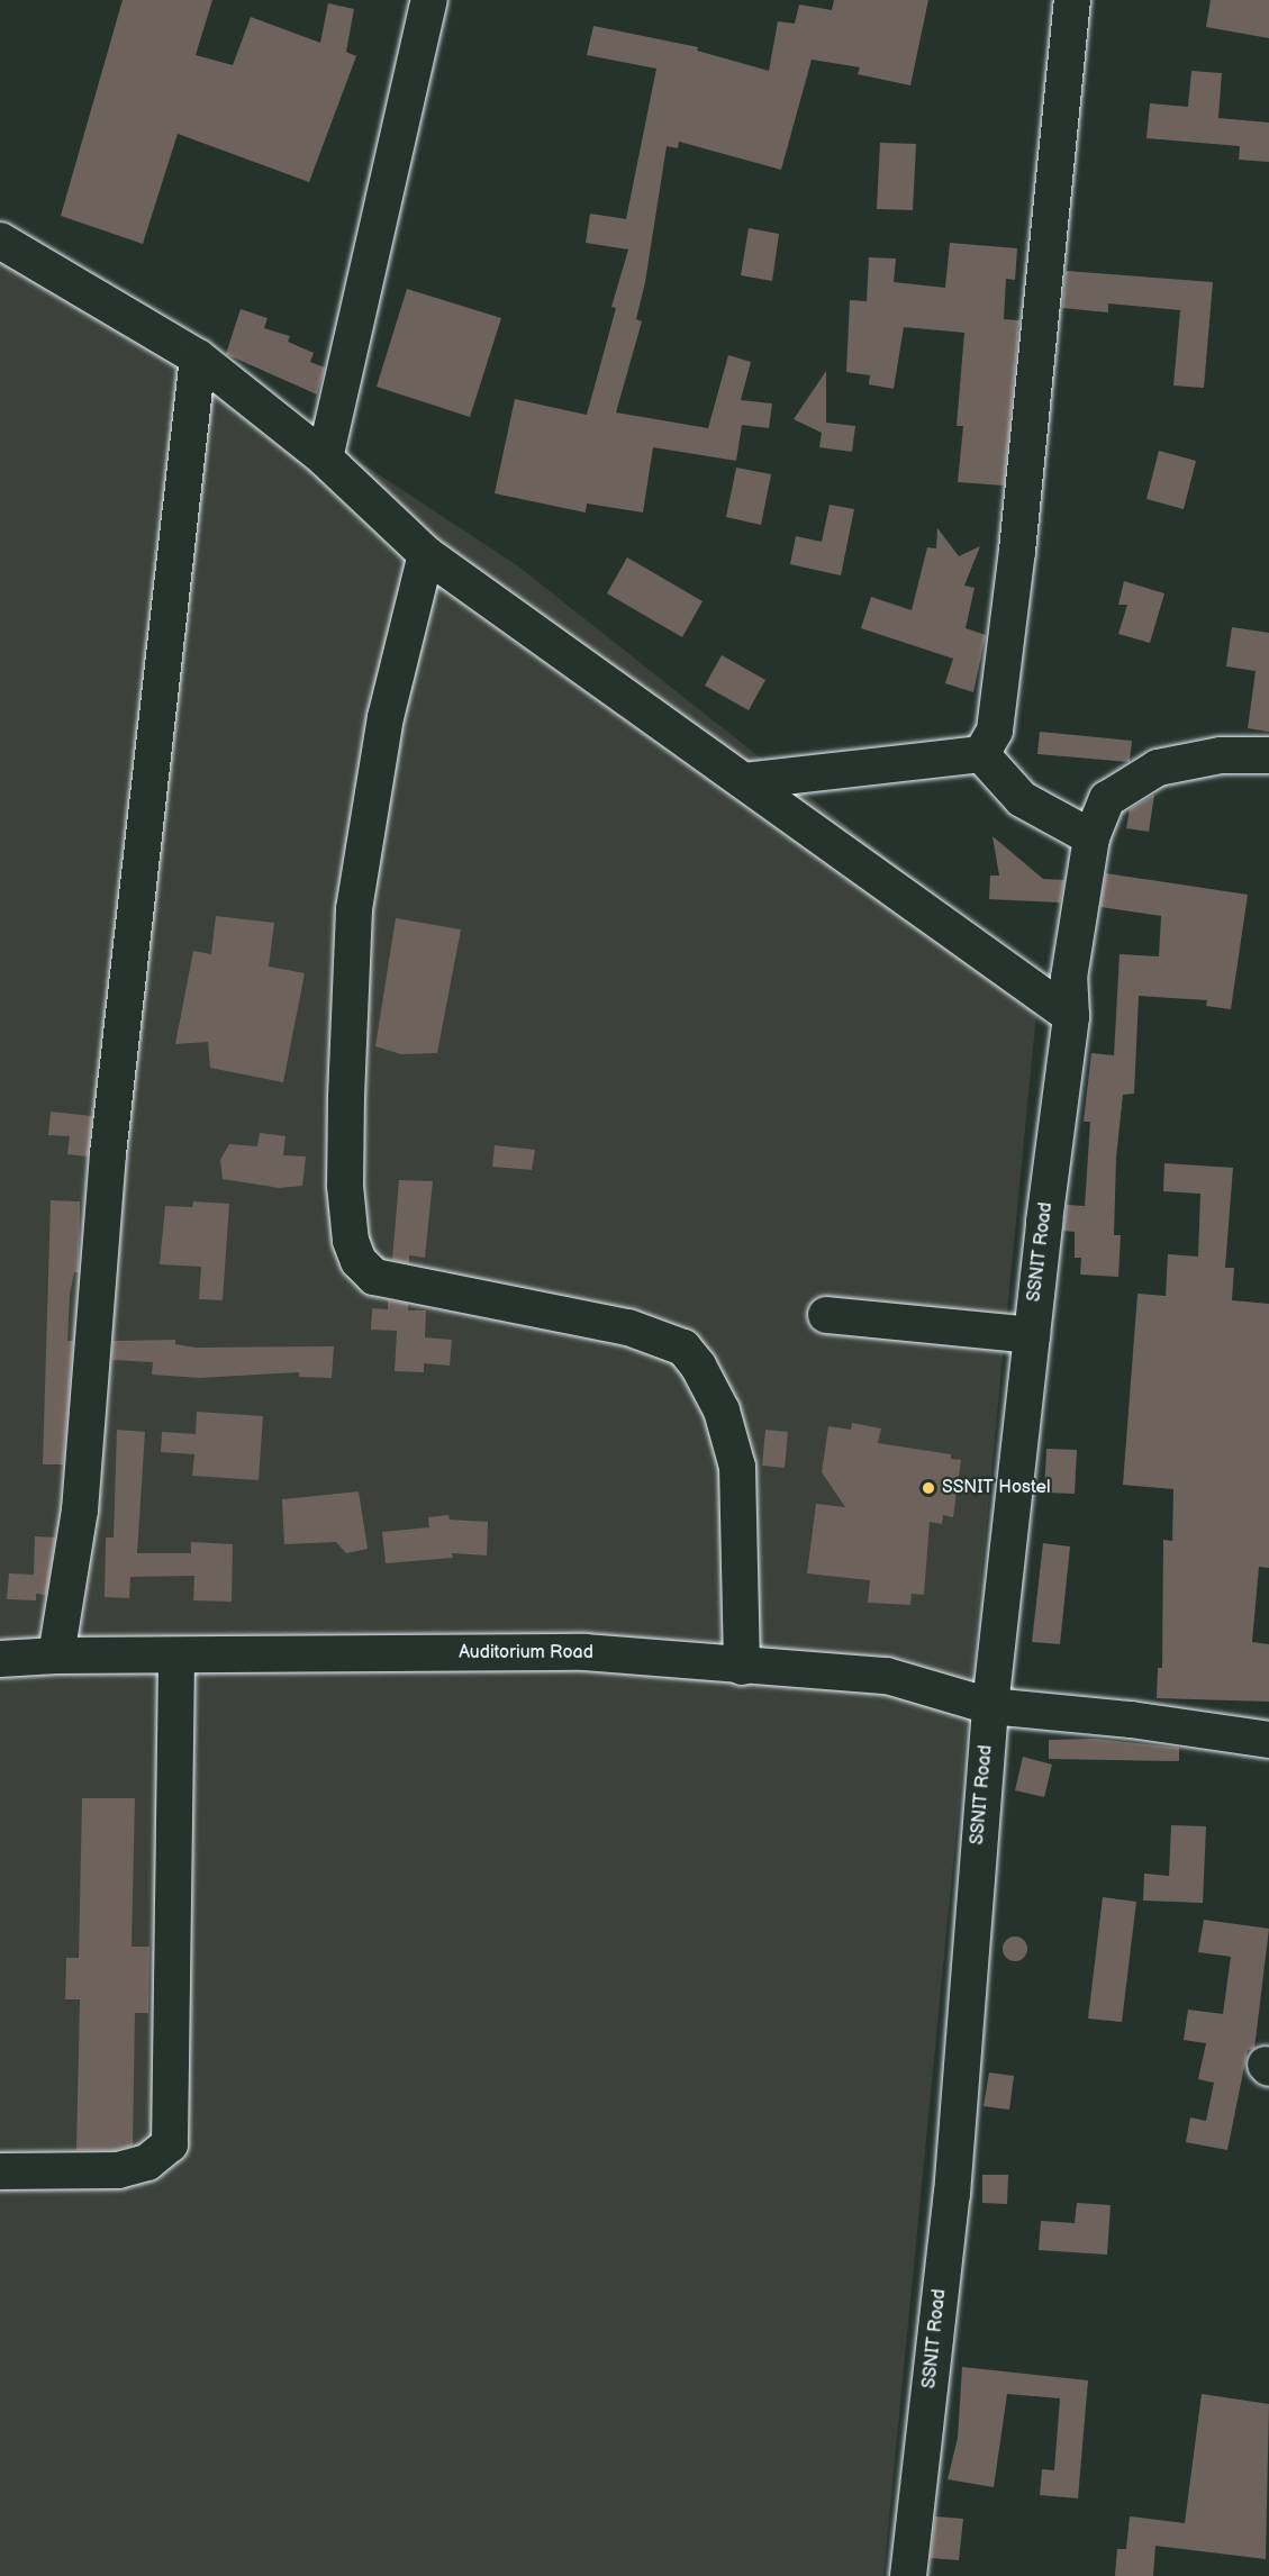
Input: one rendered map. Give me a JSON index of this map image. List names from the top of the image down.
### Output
{
  "streets": {
    "street": ["SSNIT Road", "Auditorium Road"]
  },
  "crossings": [
    ["SSNIT Road", "Auditorium Road"]
  ],
  "places": ["SSNIT Hostel"]
}
